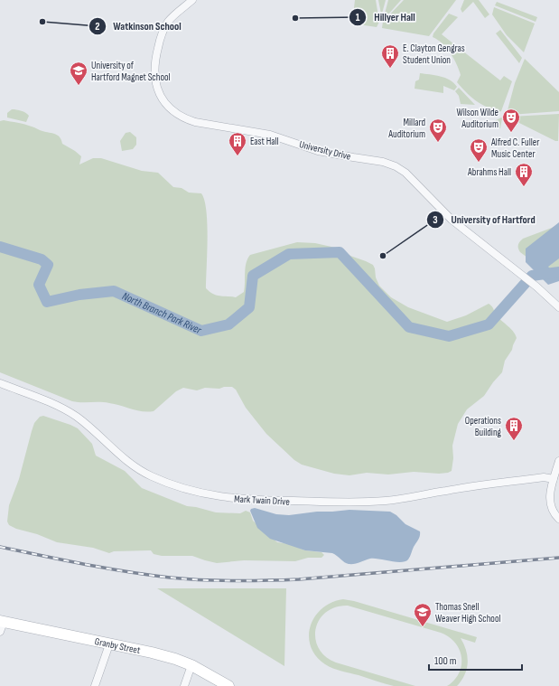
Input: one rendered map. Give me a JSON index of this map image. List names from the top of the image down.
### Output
{
  "streets": {
    "main road": ["Granby Street"],
    "street": ["University Drive", "Mark Twain Drive"]
  },
  "water": ["North Branch Park River"],
  "places": {
    "other": ["Hillyer Hall", "Watkinson School", "University of Hartford"],
    "building": [
      "E. Clayton Gengras Student Union",
      "East Hall",
      "Abrahms Hall",
      "Operations Building"
    ],
    "school or university": ["University of Hartford Magnet School", "Thomas Snell Weaver High School"],
    "theatre": ["Wilson Wilde Auditorium", "Millard Auditorium", "Alfred C. Fuller Music Center"]
  },
  "scale_bar": "100 m"
}
